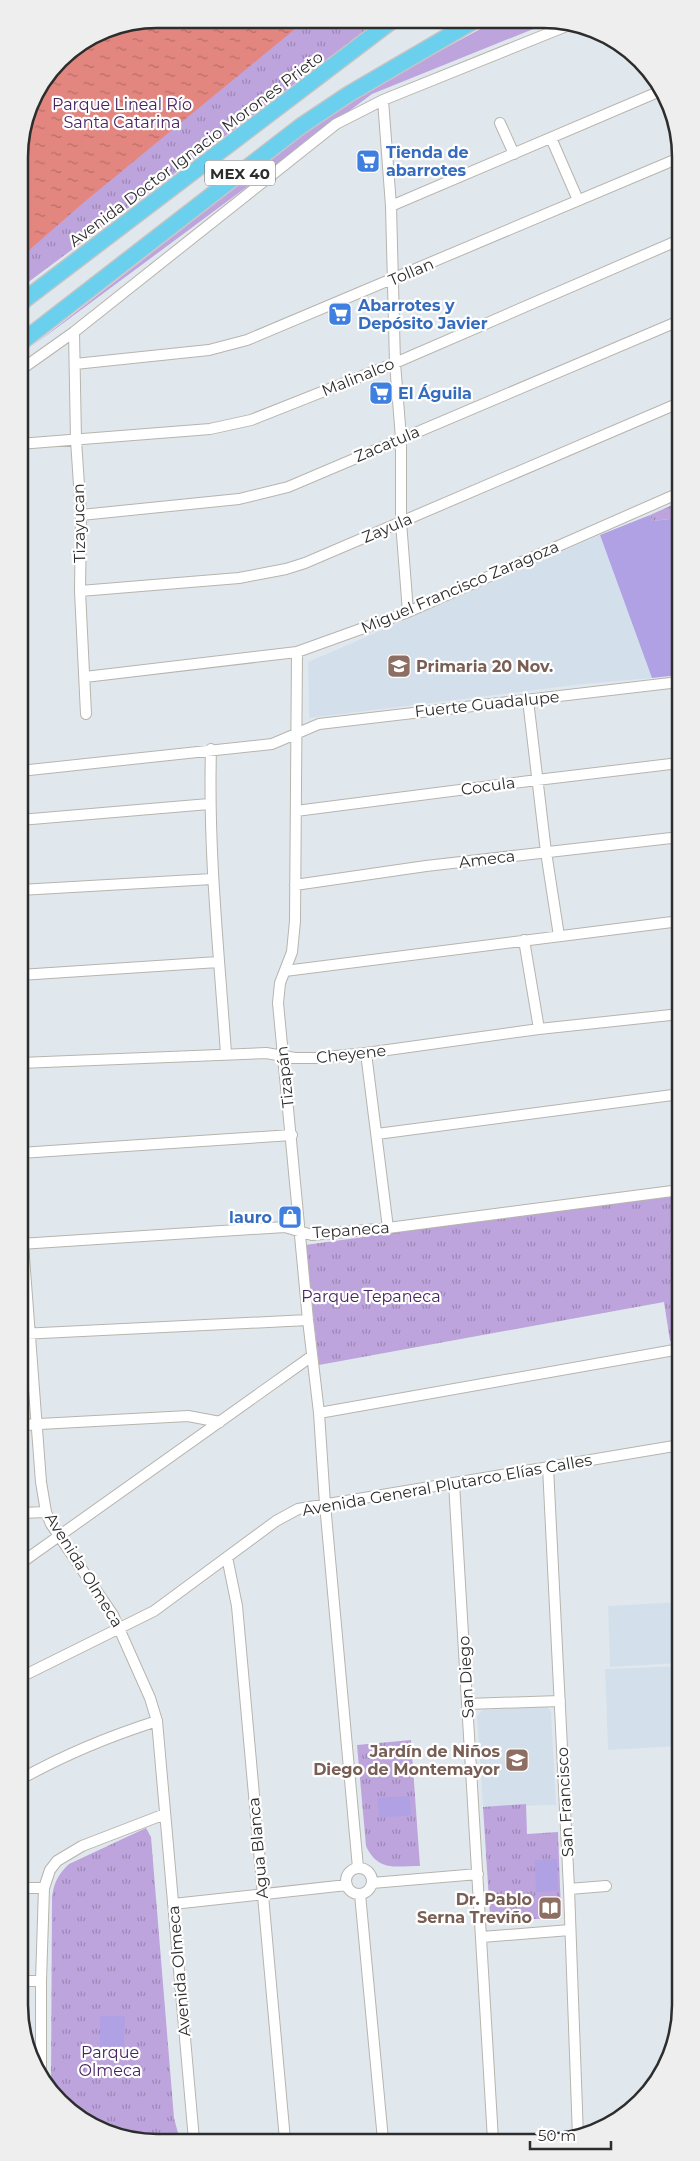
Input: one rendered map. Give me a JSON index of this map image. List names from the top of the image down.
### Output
{
  "streets": {
    "highway": ["Avenida Doctor Ignacio Morones Prieto", "MEX 40"],
    "street": [
      "Tollan",
      "Malinalco",
      "Zacatula",
      "Tizayucan",
      "Zayula",
      "Miguel Francisco Zaragoza",
      "Fuerte Guadalupe",
      "Cocula",
      "Ameca",
      "Cheyene",
      "Tizapán",
      "Tepaneca",
      "Avenida General Plutarco Elías Calles",
      "Avenida Olmeca",
      "San Diego",
      "San Francisco",
      "Agua Blanca"
    ]
  },
  "crossings": [
    ["Tollan", "Tizayucan"],
    ["Malinalco", "Tizayucan"],
    ["Zacatula", "Tizayucan"],
    ["Tizayucan", "Zayula"],
    ["Tizayucan", "Miguel Francisco Zaragoza"],
    ["Miguel Francisco Zaragoza", "Tizapán"],
    ["Fuerte Guadalupe", "Tizapán"],
    ["Cocula", "Tizapán"],
    ["Ameca", "Tizapán"],
    ["Cheyene", "Tizapán"],
    ["Tizapán", "Tepaneca"],
    ["Tizapán", "Avenida General Plutarco Elías Calles"],
    ["Avenida General Plutarco Elías Calles", "Avenida Olmeca"],
    ["Avenida General Plutarco Elías Calles", "San Diego"],
    ["Avenida General Plutarco Elías Calles", "San Francisco"],
    ["Avenida General Plutarco Elías Calles", "Agua Blanca"]
  ],
  "parks": ["Parque Lineal Río Santa Catarina", "Parque Tepaneca", "Parque Olmeca"],
  "places": {
    "supermarket": ["Tienda de abarrotes", "Abarrotes y Depósito Javier", "El Águila"],
    "school or university": ["Primaria 20 Nov.", "Jardín de Niños Diego de Montemayor"],
    "shop": ["lauro"],
    "library": ["Dr. Pablo Serna Treviño"]
  },
  "scale_bar": "50 m"
}
